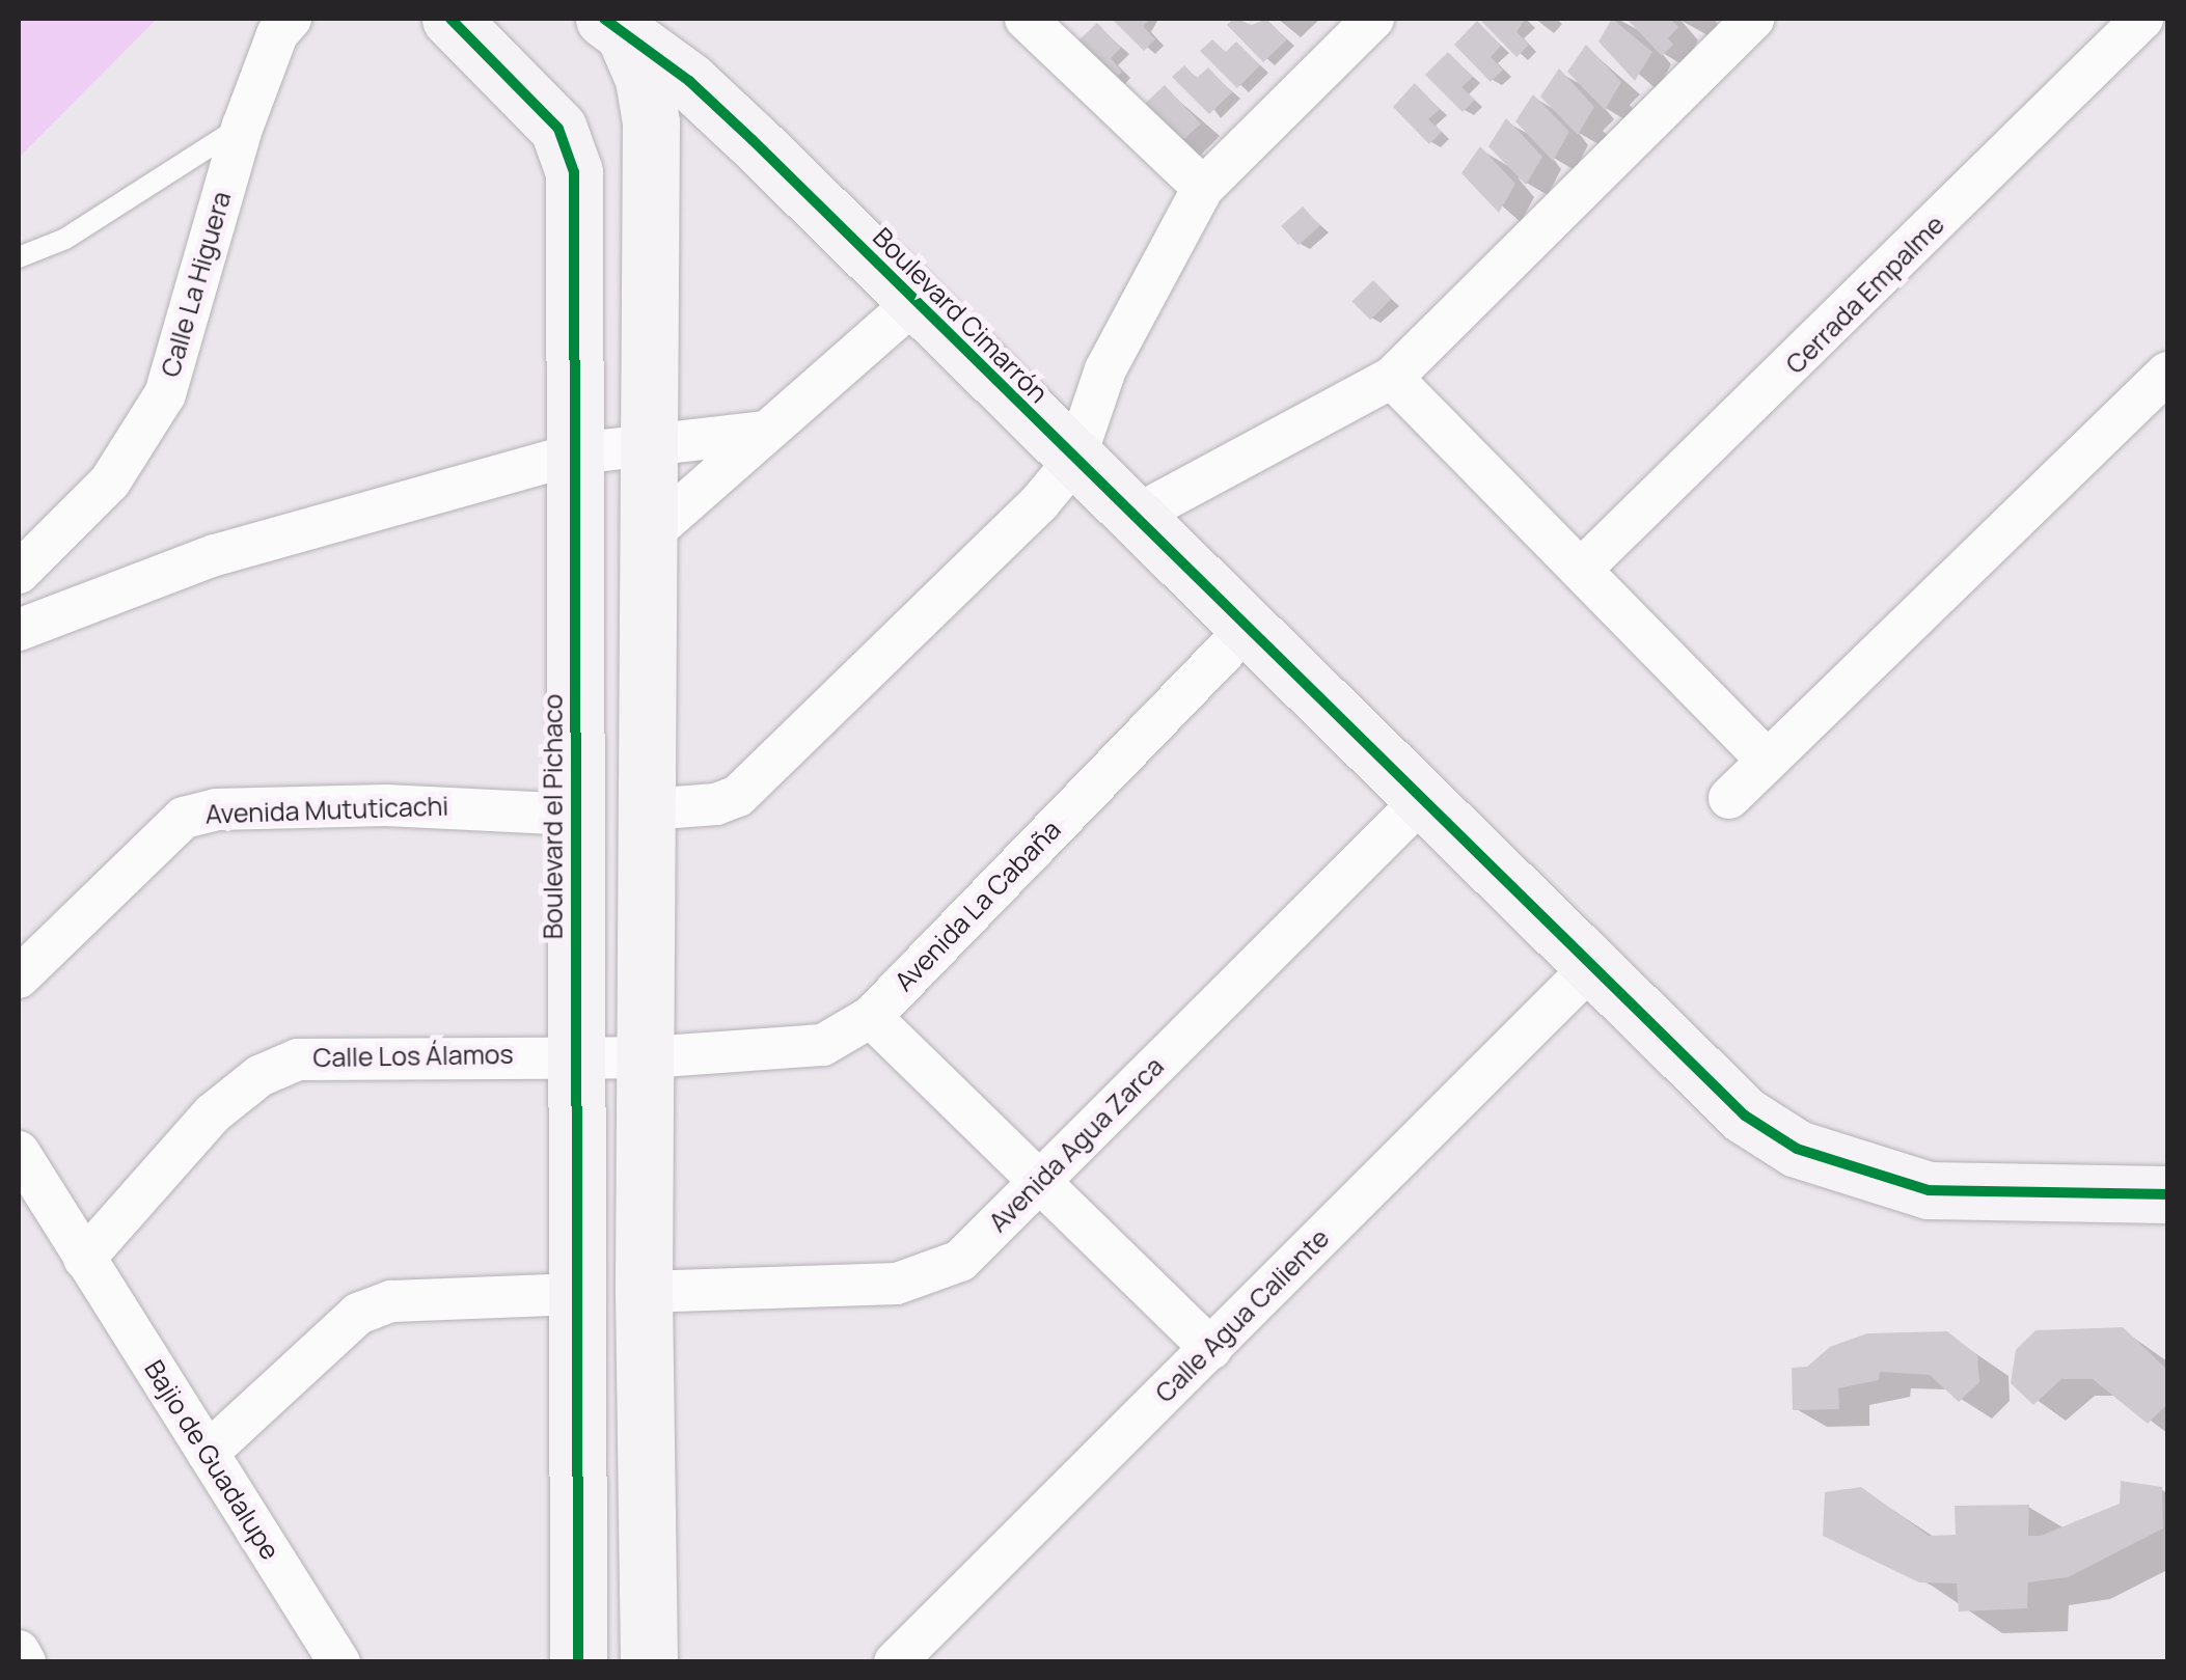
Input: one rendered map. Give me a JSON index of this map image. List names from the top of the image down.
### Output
{
  "streets": {
    "street": [
      "Calle La Higuera",
      "Cerrada Empalme",
      "Boulevard Cimarrón",
      "Avenida Mututicachi",
      "Boulevard el Pichaco",
      "Avenida La Cabaña",
      "Calle Los Álamos",
      "Avenida Agua Zarca",
      "Calle Agua Caliente",
      "Bajio de Guadalupe"
    ]
  },
  "crossings": [
    ["Boulevard Cimarrón", "Avenida La Cabaña"],
    ["Boulevard Cimarrón", "Avenida Agua Zarca"],
    ["Boulevard Cimarrón", "Calle Agua Caliente"],
    ["Avenida Mututicachi", "Boulevard el Pichaco"],
    ["Boulevard el Pichaco", "Calle Los Álamos"],
    ["Avenida La Cabaña", "Calle Los Álamos"],
    ["Calle Los Álamos", "Bajio de Guadalupe"]
  ]
}
